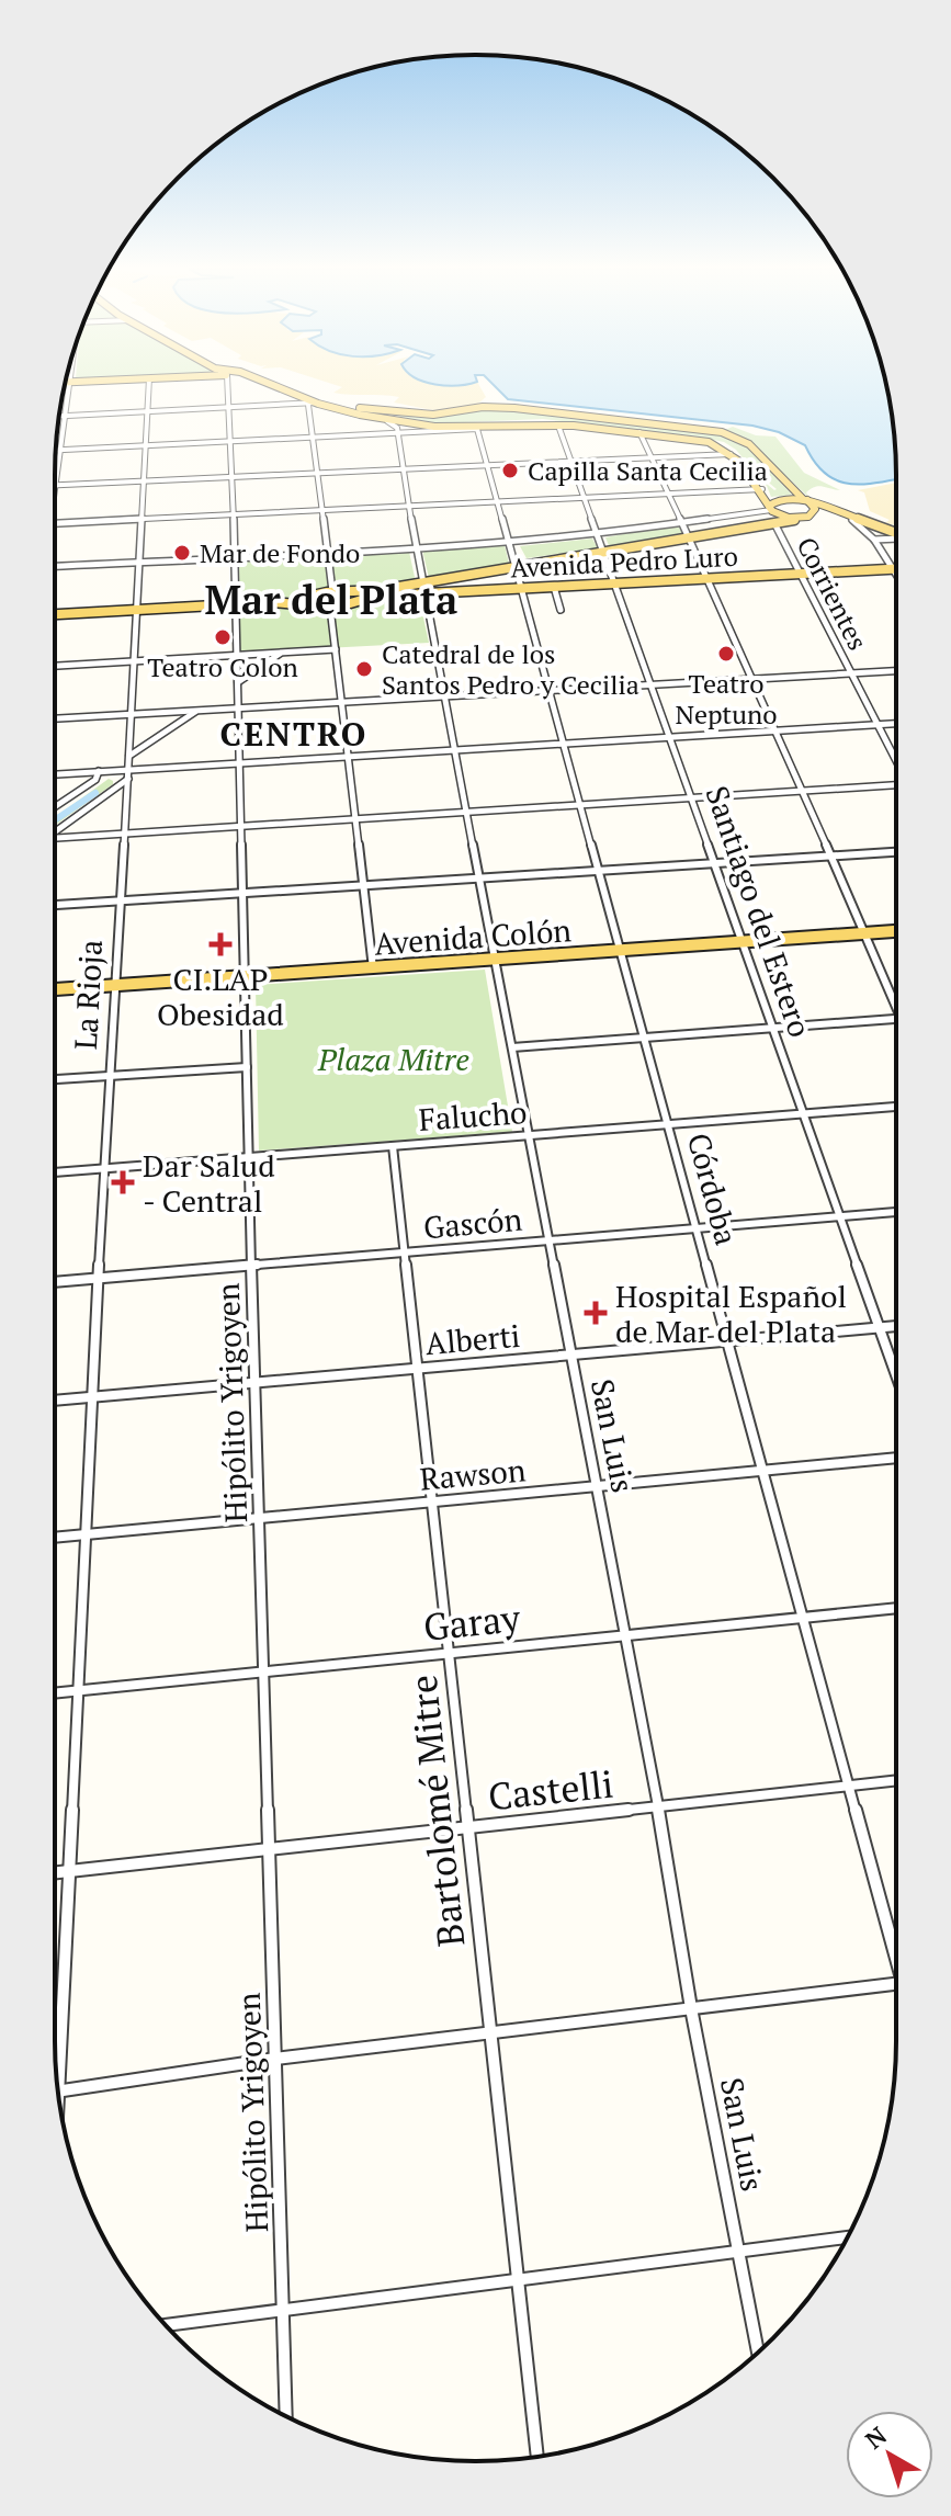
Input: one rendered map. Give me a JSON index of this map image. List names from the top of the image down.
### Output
{
  "streets": {
    "main road": ["Avenida Pedro Luro", "Corrientes", "Avenida Colón"],
    "street": [
      "Santiago del Estero",
      "La Rioja",
      "Falucho",
      "Córdoba",
      "Gascón",
      "Alberti",
      "Hipólito Yrigoyen",
      "San Luis",
      "Rawson",
      "Garay",
      "Castelli",
      "Bartolomé Mitre"
    ]
  },
  "crossings": [
    ["Avenida Pedro Luro", "Corrientes"],
    ["Avenida Pedro Luro", "Santiago del Estero"],
    ["Avenida Pedro Luro", "Córdoba"],
    ["Avenida Pedro Luro", "San Luis"],
    ["Santiago del Estero", "Avenida Colón"],
    ["Santiago del Estero", "Falucho"],
    ["Santiago del Estero", "Gascón"],
    ["Santiago del Estero", "Alberti"],
    ["Avenida Colón", "La Rioja"],
    ["Avenida Colón", "Córdoba"],
    ["Avenida Colón", "Hipólito Yrigoyen"],
    ["Avenida Colón", "San Luis"],
    ["La Rioja", "Falucho"],
    ["La Rioja", "Gascón"],
    ["La Rioja", "Alberti"],
    ["La Rioja", "Rawson"],
    ["La Rioja", "Garay"],
    ["La Rioja", "Castelli"],
    ["Falucho", "Córdoba"],
    ["Falucho", "Hipólito Yrigoyen"],
    ["Falucho", "San Luis"],
    ["Falucho", "Bartolomé Mitre"],
    ["Córdoba", "Gascón"],
    ["Córdoba", "Alberti"],
    ["Córdoba", "Rawson"],
    ["Córdoba", "Garay"],
    ["Córdoba", "Castelli"],
    ["Gascón", "Hipólito Yrigoyen"],
    ["Gascón", "San Luis"],
    ["Gascón", "Bartolomé Mitre"],
    ["Alberti", "Hipólito Yrigoyen"],
    ["Alberti", "San Luis"],
    ["Alberti", "Bartolomé Mitre"],
    ["Hipólito Yrigoyen", "Rawson"],
    ["Hipólito Yrigoyen", "Garay"],
    ["Hipólito Yrigoyen", "Castelli"],
    ["San Luis", "Rawson"],
    ["San Luis", "Garay"],
    ["San Luis", "Castelli"],
    ["Rawson", "Bartolomé Mitre"],
    ["Garay", "Bartolomé Mitre"],
    ["Castelli", "Bartolomé Mitre"]
  ],
  "districts": ["Mar del Plata", "CENTRO"],
  "parks": ["Plaza Mitre"],
  "places": {
    "other": [
      "Capilla Santa Cecilia",
      "Mar de Fondo",
      "Teatro Colon",
      "Teatro Neptuno",
      "Catedral de los Santos Pedro y Cecilia"
    ],
    "health": ["CI.LAP Obesidad", "Dar Salud - Central", "Hospital Español de Mar del Plata"]
  },
  "north": "top left"
}
